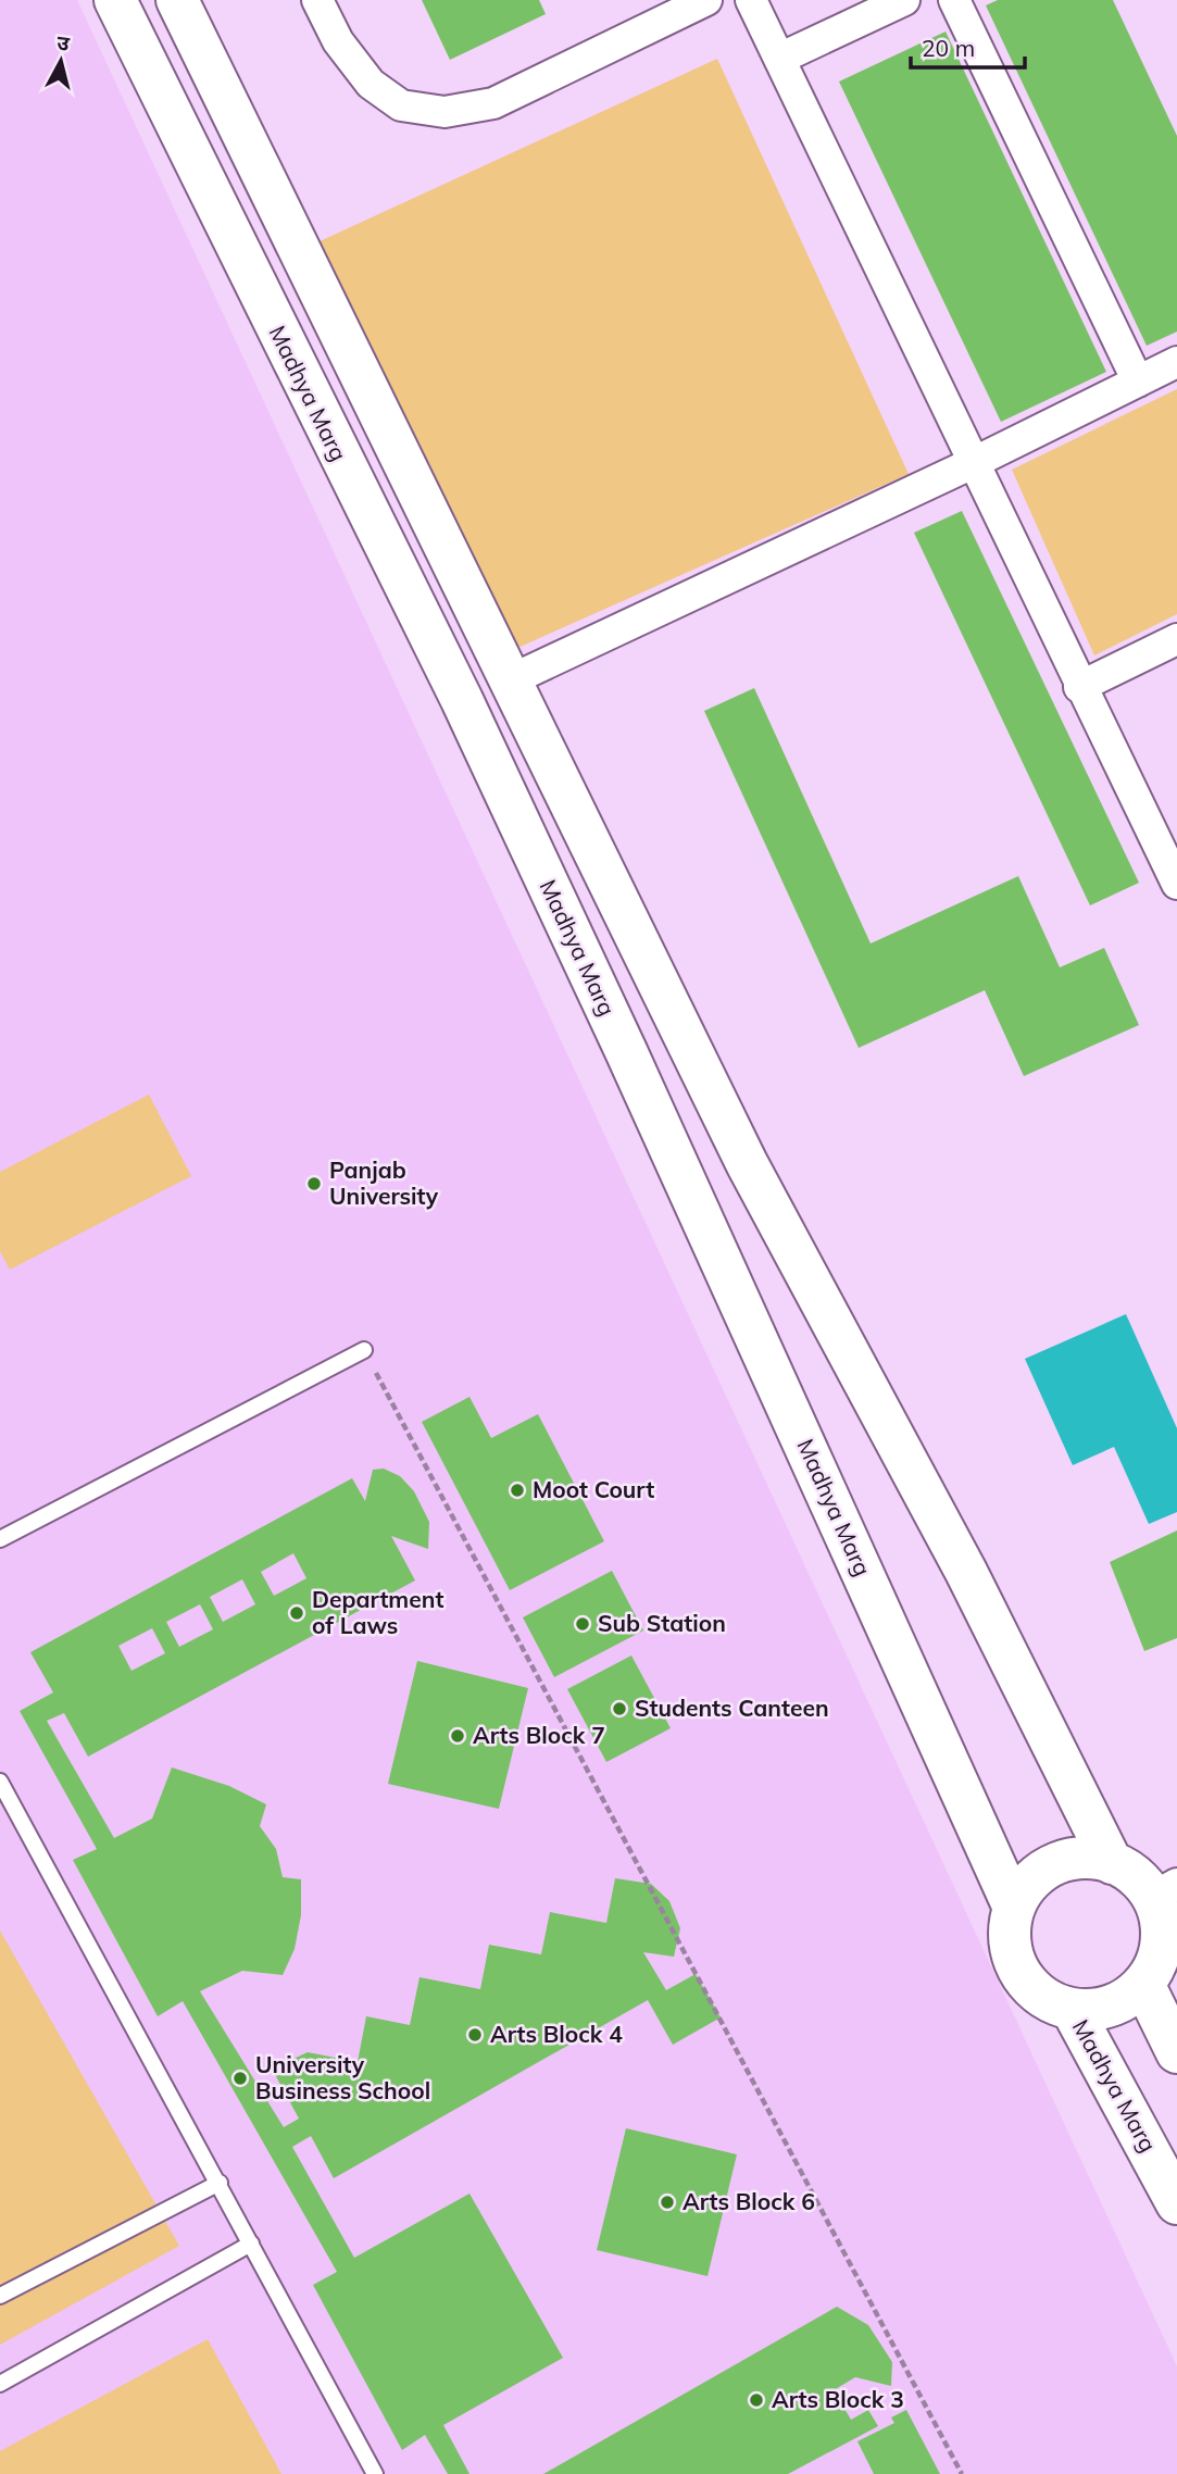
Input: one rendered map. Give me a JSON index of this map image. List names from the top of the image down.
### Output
{
  "streets": {
    "main road": ["Madhya Marg"]
  },
  "places": [
    "Panjab University",
    "Moot Court",
    "Department of Laws",
    "Sub Station",
    "Students Canteen",
    "Arts Block 7",
    "Arts Block 4",
    "University Business School",
    "Arts Block 6",
    "Arts Block 3"
  ],
  "scale_bar": "20 m",
  "north": "top"
}
